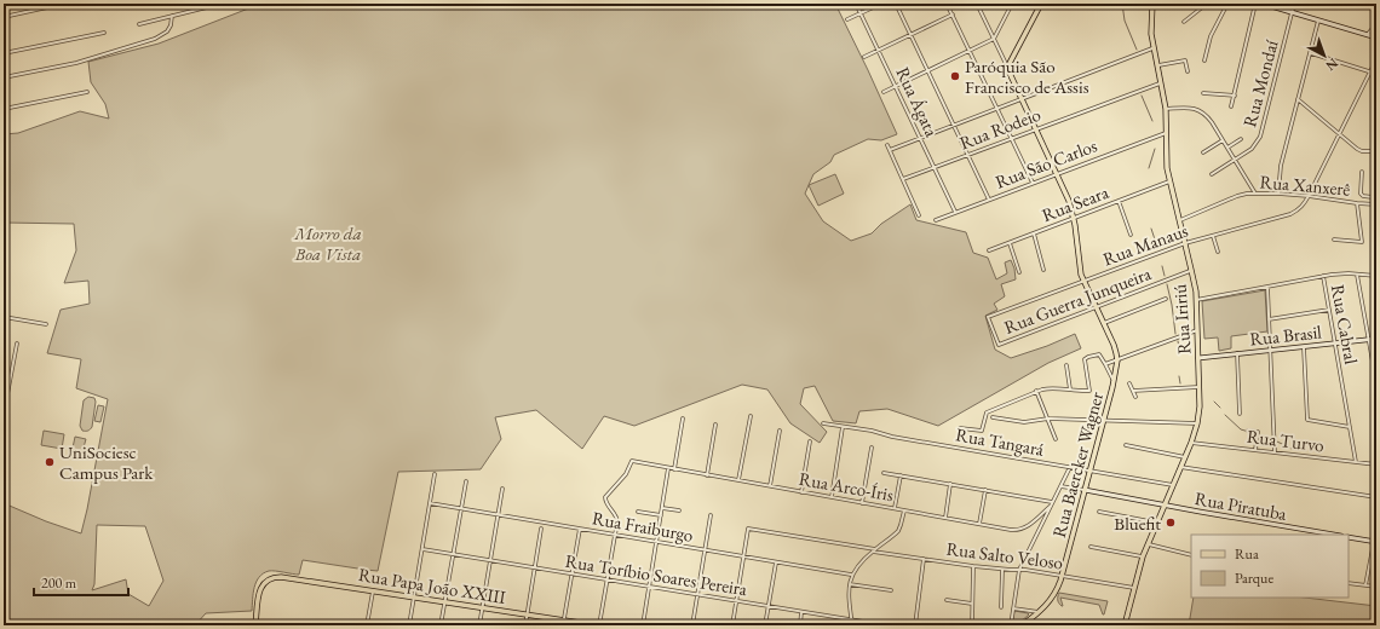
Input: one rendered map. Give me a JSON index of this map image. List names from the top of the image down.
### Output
{
  "streets": {
    "main road": ["Rua Iririú", "Rua Baercker Wagner", "Rua Papa João XXIII"],
    "street": [
      "Rua Mondaí",
      "Rua Ágata",
      "Rua Rodeio",
      "Rua São Carlos",
      "Rua Xanxerê",
      "Rua Seara",
      "Rua Manaus",
      "Rua Guerra Junqueira",
      "Rua Cabral",
      "Rua Brasil",
      "Rua Turvo",
      "Rua Tangará",
      "Rua Arco-Íris",
      "Rua Piratuba",
      "Rua Fraiburgo",
      "Rua Salto Veloso",
      "Rua Toríbio Soares Pereira"
    ]
  },
  "crossings": [
    ["Rua Ágata", "Rua Rodeio"],
    ["Rua Ágata", "Rua São Carlos"],
    ["Rua Rodeio", "Rua Iririú"],
    ["Rua São Carlos", "Rua Iririú"],
    ["Rua Xanxerê", "Rua Manaus"],
    ["Rua Xanxerê", "Rua Iririú"],
    ["Rua Seara", "Rua Iririú"],
    ["Rua Manaus", "Rua Guerra Junqueira"],
    ["Rua Manaus", "Rua Iririú"],
    ["Rua Guerra Junqueira", "Rua Iririú"],
    ["Rua Iririú", "Rua Brasil"],
    ["Rua Iririú", "Rua Turvo"],
    ["Rua Iririú", "Rua Tangará"],
    ["Rua Iririú", "Rua Piratuba"],
    ["Rua Iririú", "Rua Salto Veloso"],
    ["Rua Cabral", "Rua Brasil"],
    ["Rua Cabral", "Rua Turvo"],
    ["Rua Tangará", "Rua Baercker Wagner"],
    ["Rua Baercker Wagner", "Rua Piratuba"],
    ["Rua Baercker Wagner", "Rua Salto Veloso"],
    ["Rua Arco-Íris", "Rua Fraiburgo"],
    ["Rua Fraiburgo", "Rua Salto Veloso"]
  ],
  "parks": ["Morro da Boa Vista"],
  "places": ["Paróquia São Francisco de Assis", "UniSociesc Campus Park", "Bluefit"],
  "legend": ["Rua", "Parque"],
  "scale_bar": "200 m",
  "north": "bottom right"
}
